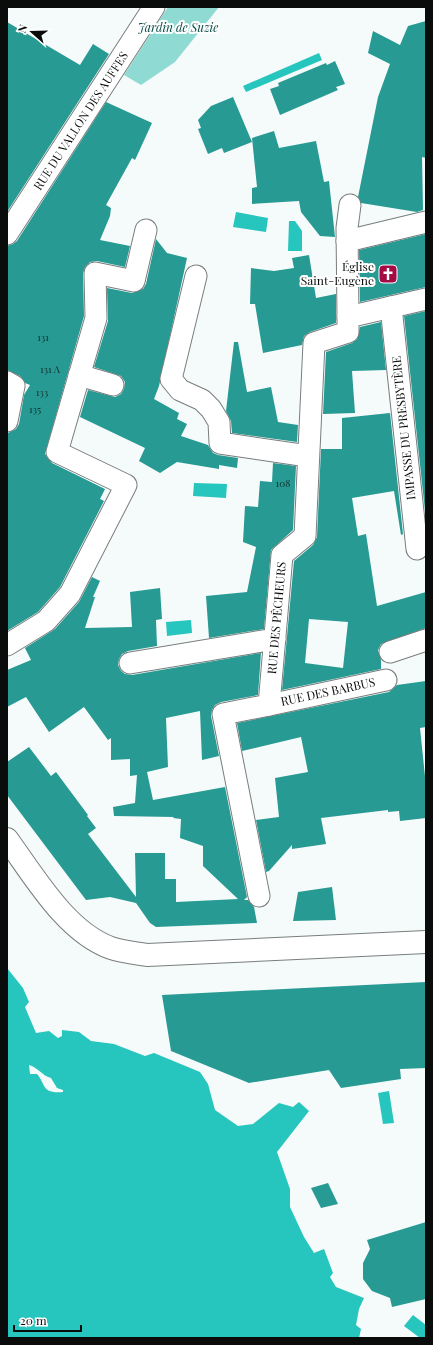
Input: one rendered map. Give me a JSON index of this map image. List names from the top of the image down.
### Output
{
  "streets": {
    "street": [
      "RUE DU VALLON DES AUFFES",
      "IMPASSE DU PRESBYTÈRE",
      "RUE DES PÊCHEURS",
      "RUE DES BARBUS"
    ]
  },
  "crossings": [
    ["RUE DES PÊCHEURS", "RUE DES BARBUS"]
  ],
  "parks": ["Jardin de Suzie"],
  "places": {
    "church": ["Église Saint-Eugène"]
  },
  "house_numbers": [
    "131",
    "131 A",
    "133",
    "135",
    "108"
  ],
  "scale_bar": "20 m",
  "north": "left"
}
